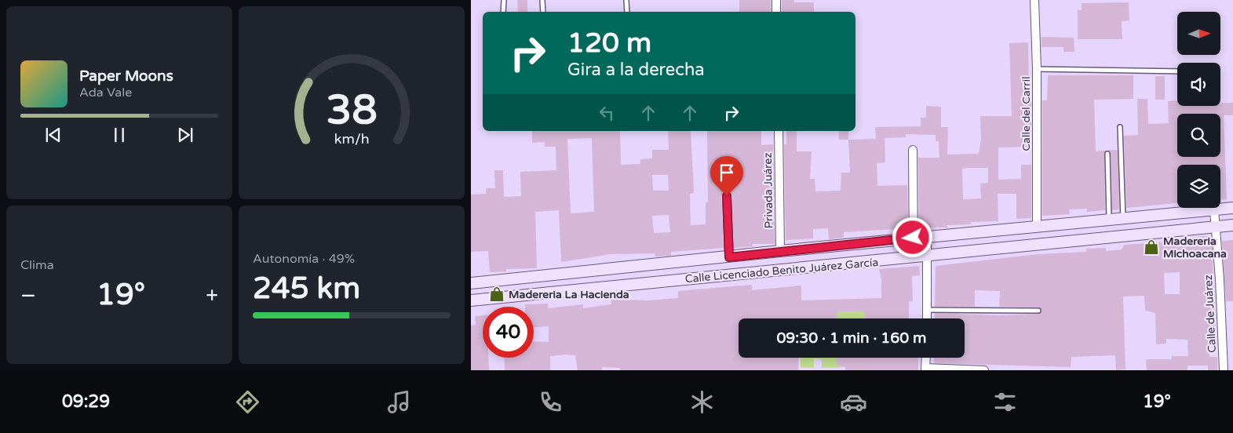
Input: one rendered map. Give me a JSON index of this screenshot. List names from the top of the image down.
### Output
{
  "streets": {
    "street": [
      "Calle del Carril",
      "Privada Juárez",
      "Calle Licenciado Benito Juárez García",
      "Calle de Juárez"
    ]
  },
  "crossings": [
    ["Calle del Carril", "Calle Licenciado Benito Juárez García"],
    ["Privada Juárez", "Calle Licenciado Benito Juárez García"],
    ["Calle Licenciado Benito Juárez García", "Calle de Juárez"]
  ],
  "places": {
    "shop": ["Madereria Michoacana", "Madereria La Hacienda"]
  },
  "north": "right",
  "page": {
    "turn": ["120 m", "Gira a la derecha"],
    "song": ["Paper Moons", "Ada Vale"],
    "tile": [
      "Clima",
      ["Autonomía · 49%", "245 km"]
    ],
    "heat": ["−", "19°", "+"],
    "limit": "40",
    "trip": "09:30 · 1 min · 160 m",
    "tabs": ["09:29", "19°"],
    "gauge": ["38", "km/h"]
  }
}
